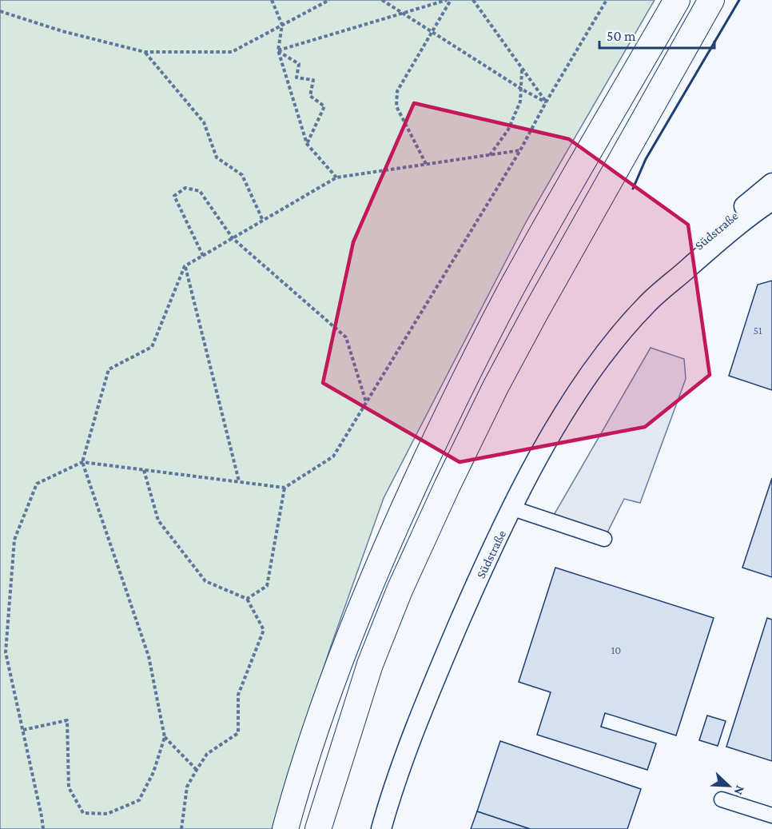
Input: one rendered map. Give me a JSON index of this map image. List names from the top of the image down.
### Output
{
  "streets": {
    "street": ["Südstraße"]
  },
  "house_numbers": ["51", "10"],
  "scale_bar": "50 m",
  "north": "bottom right"
}
